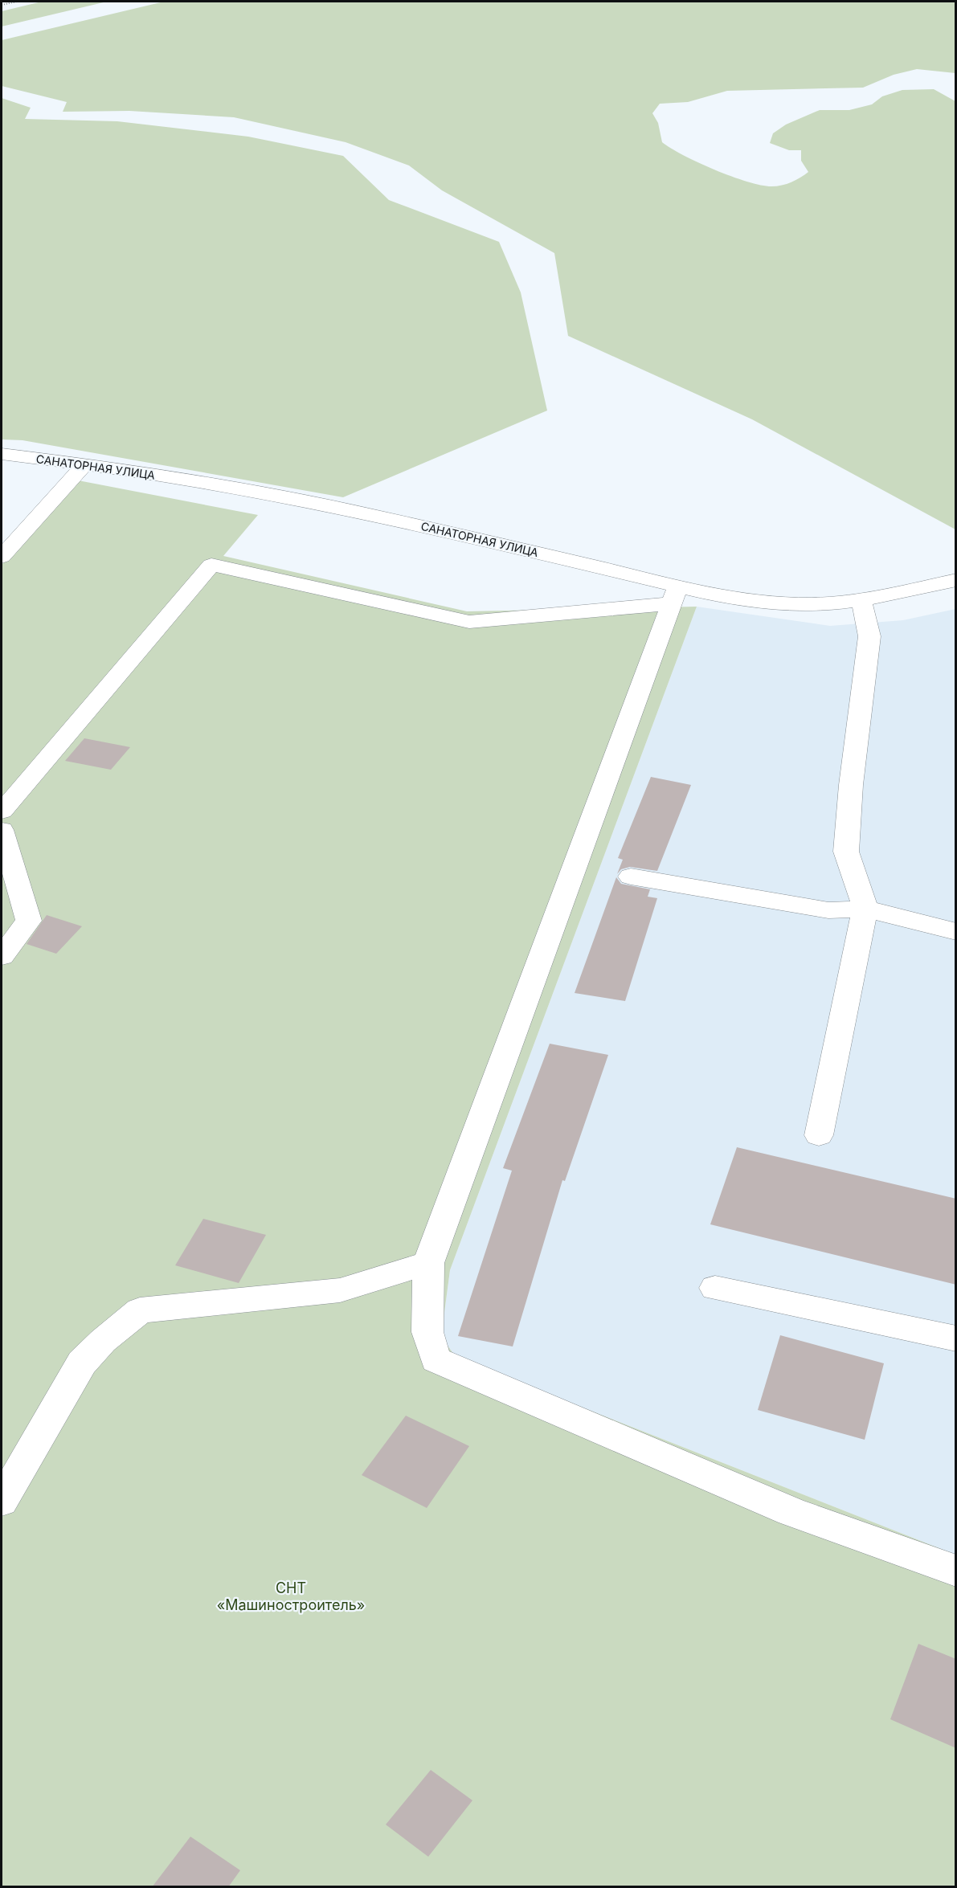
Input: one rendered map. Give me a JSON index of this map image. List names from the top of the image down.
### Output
{
  "streets": {
    "street": ["САНАТОРНАЯ УЛИЦА"]
  },
  "parks": ["СНТ «Машиностроитель»"]
}
